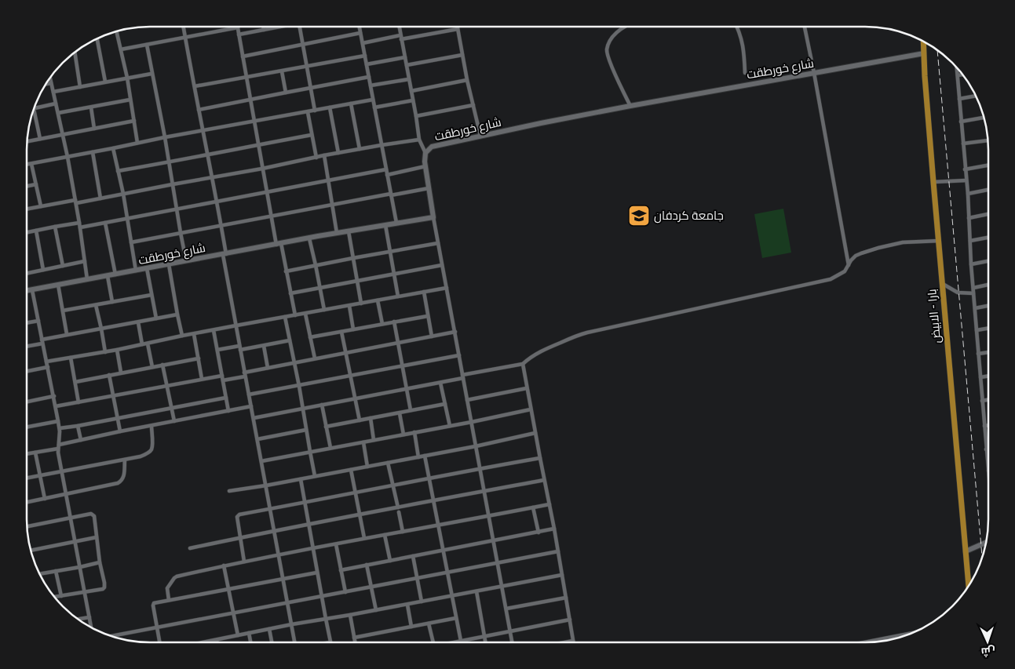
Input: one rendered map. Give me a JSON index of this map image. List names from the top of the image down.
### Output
{
  "streets": {
    "main road": ["بارا - الابيض"],
    "street": ["شارع خورطقت"]
  },
  "crossings": [
    ["شارع خورطقت", "بارا - الابيض"]
  ],
  "places": {
    "school or university": ["جامعة كردفان"]
  },
  "north": "bottom"
}
